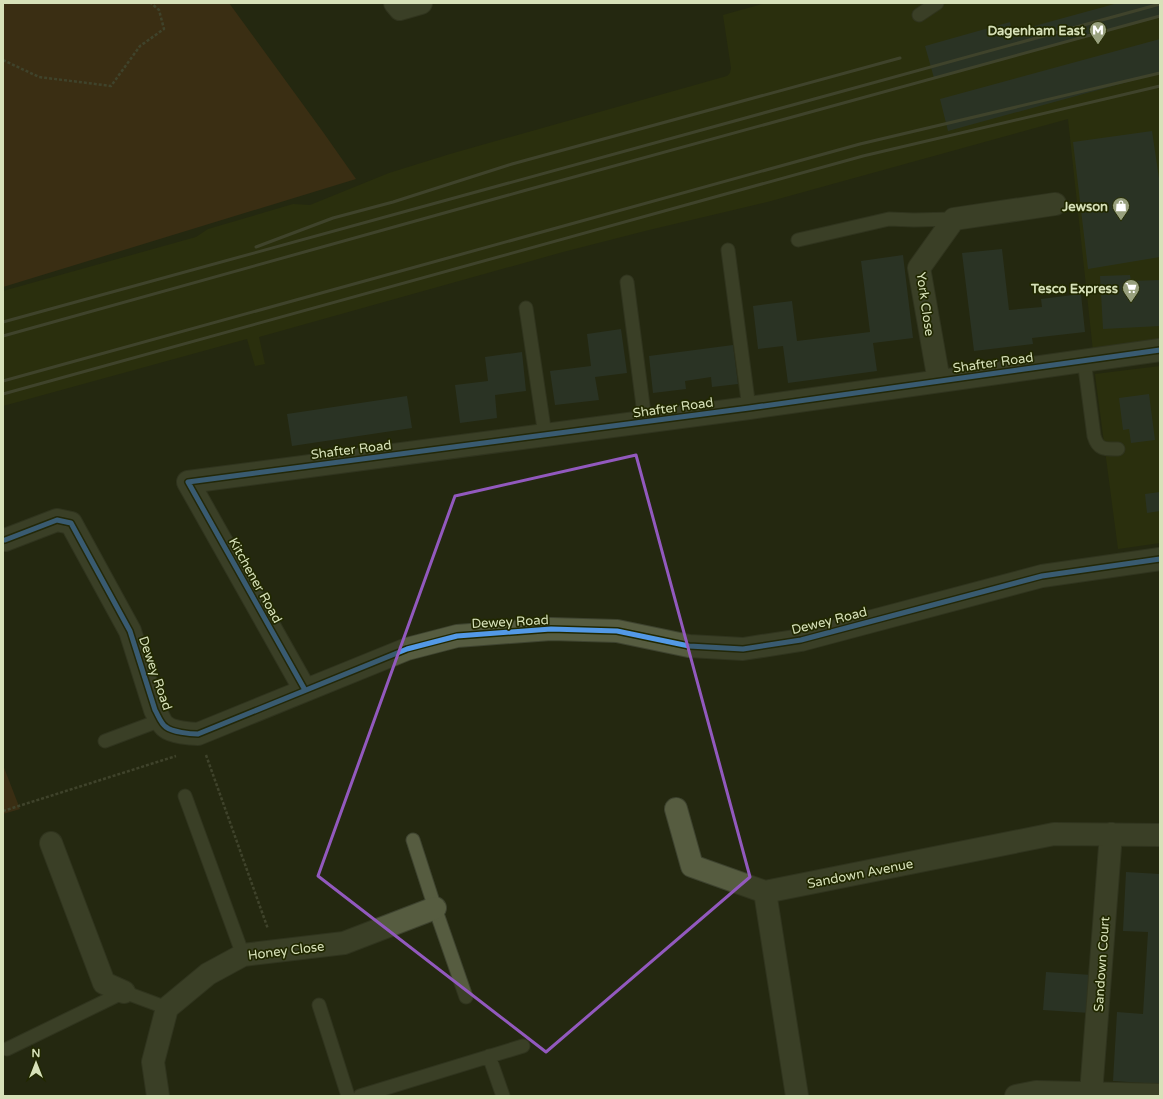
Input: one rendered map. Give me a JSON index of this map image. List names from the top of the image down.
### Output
{
  "streets": {
    "street": [
      "York Close",
      "Shafter Road",
      "Kitchener Road",
      "Dewey Road",
      "Sandown Avenue",
      "Honey Close",
      "Sandown Court"
    ]
  },
  "crossings": [
    ["York Close", "Shafter Road"],
    ["Shafter Road", "Kitchener Road"],
    ["Kitchener Road", "Dewey Road"],
    ["Sandown Avenue", "Sandown Court"]
  ],
  "places": {
    "metro station": ["Dagenham East"],
    "shop": ["Jewson"],
    "supermarket": ["Tesco Express"]
  },
  "north": "top"
}
